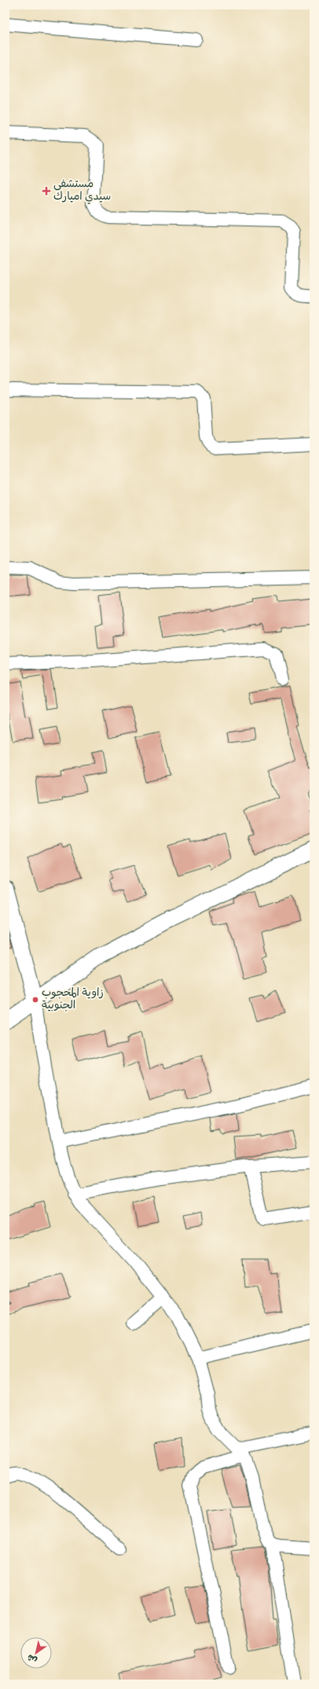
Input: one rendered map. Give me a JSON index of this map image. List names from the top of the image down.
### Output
{
  "places": {
    "health": ["مستشفى سيدي اميارك"],
    "other": ["زاوية المحجوب الجنوبية"]
  },
  "north": "bottom left"
}
